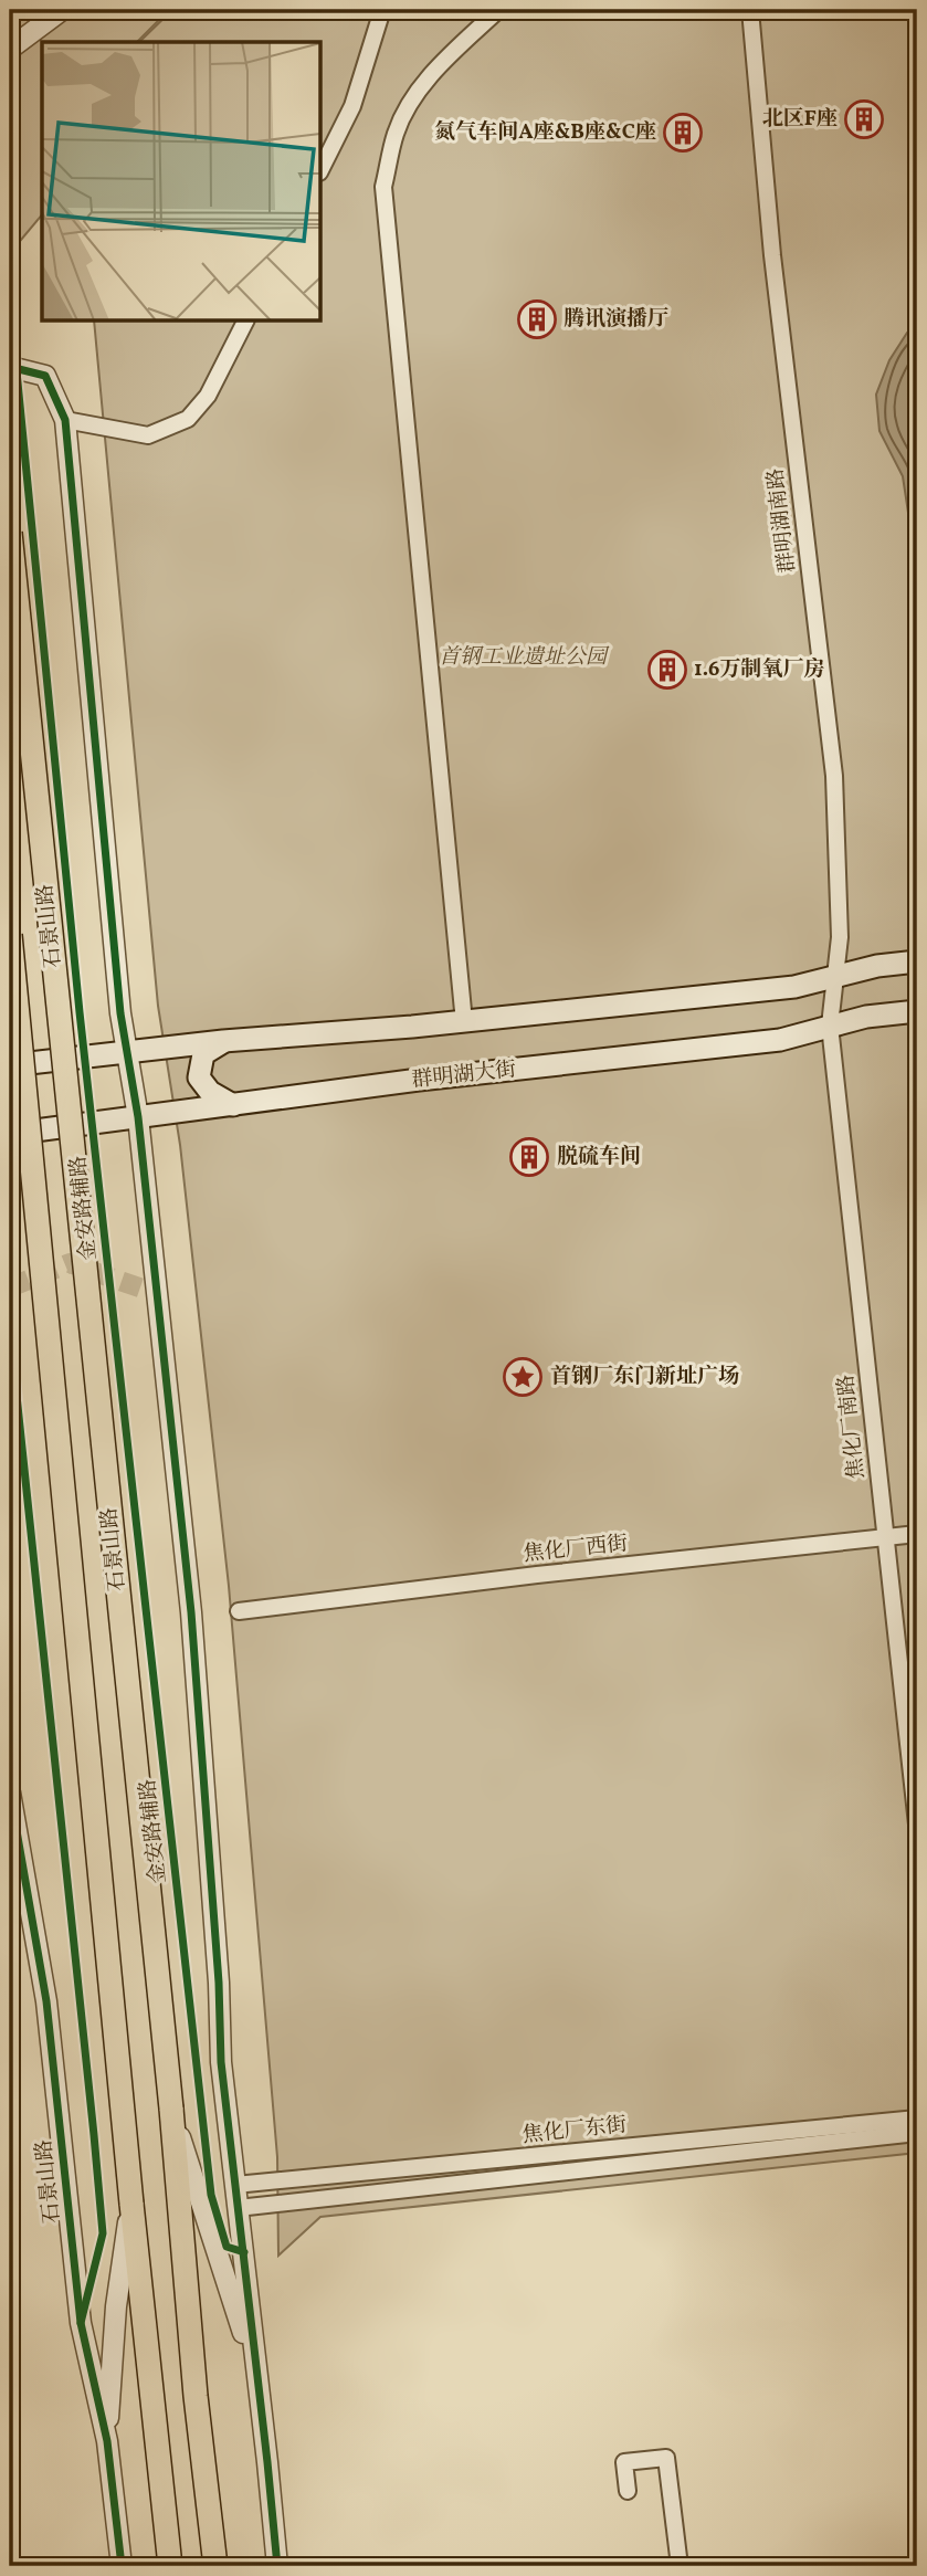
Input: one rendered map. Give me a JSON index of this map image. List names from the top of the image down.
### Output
{
  "streets": {
    "main road": ["石景山路", "群明湖大街"],
    "street": [
      "群明湖南路",
      "焦化厂南路",
      "焦化厂西街",
      "焦化厂东街"
    ],
    "cycle path": ["金安路辅路"]
  },
  "crossings": [
    ["群明湖南路", "群明湖大街"],
    ["群明湖南路", "焦化厂南路"],
    ["群明湖大街", "焦化厂南路"],
    ["焦化厂南路", "焦化厂西街"]
  ],
  "parks": ["首钢工业遗址公园"],
  "places": {
    "building": [
      "北区F座",
      "氮气车间A座&B座&C座",
      "腾讯演播厅",
      "1.6万制氧厂房",
      "脱硫车间"
    ],
    "place": ["首钢厂东门新址广场"]
  }
}
